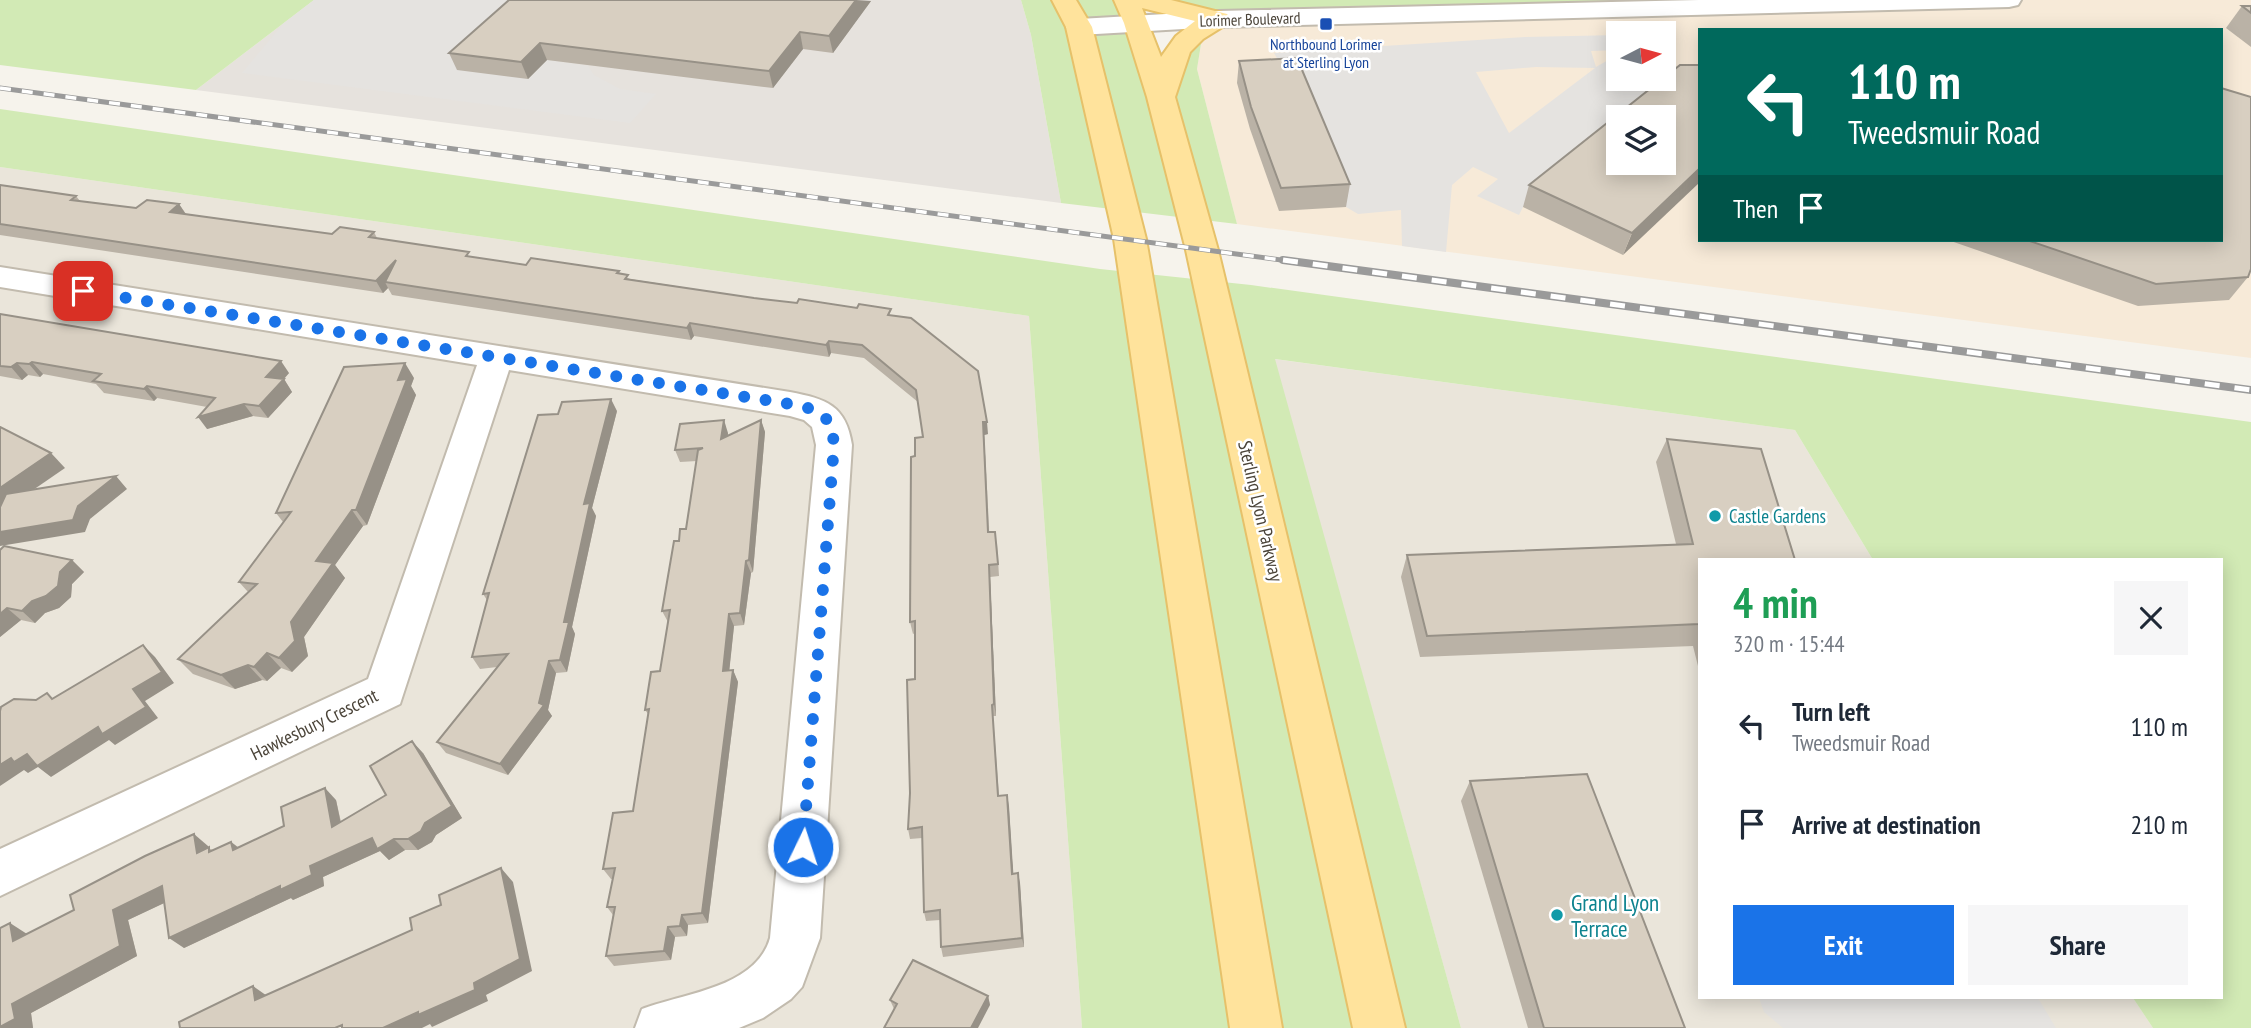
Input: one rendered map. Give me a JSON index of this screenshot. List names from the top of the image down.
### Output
{
  "streets": {
    "main road": ["Sterling Lyon Parkway"],
    "street": ["Lorimer Boulevard", "Hawkesbury Crescent"]
  },
  "crossings": [
    ["Lorimer Boulevard", "Sterling Lyon Parkway"]
  ],
  "places": {
    "transit": ["Northbound Lorimer at Sterling Lyon"],
    "other": ["Castle Gardens", "Grand Lyon Terrace"]
  },
  "north": "right",
  "page": {
    "turn": ["110 m", "Tweedsmuir Road"],
    "then": "Then",
    "heading": ["4 min", "320 m · 15:44"],
    "list": [
      {
        "name": "Turn left",
        "note": "Tweedsmuir Road",
        "value": "110 m"
      },
      {
        "name": "Arrive at destination",
        "value": "210 m"
      }
    ],
    "buttons": ["Exit", "Share"]
  }
}
